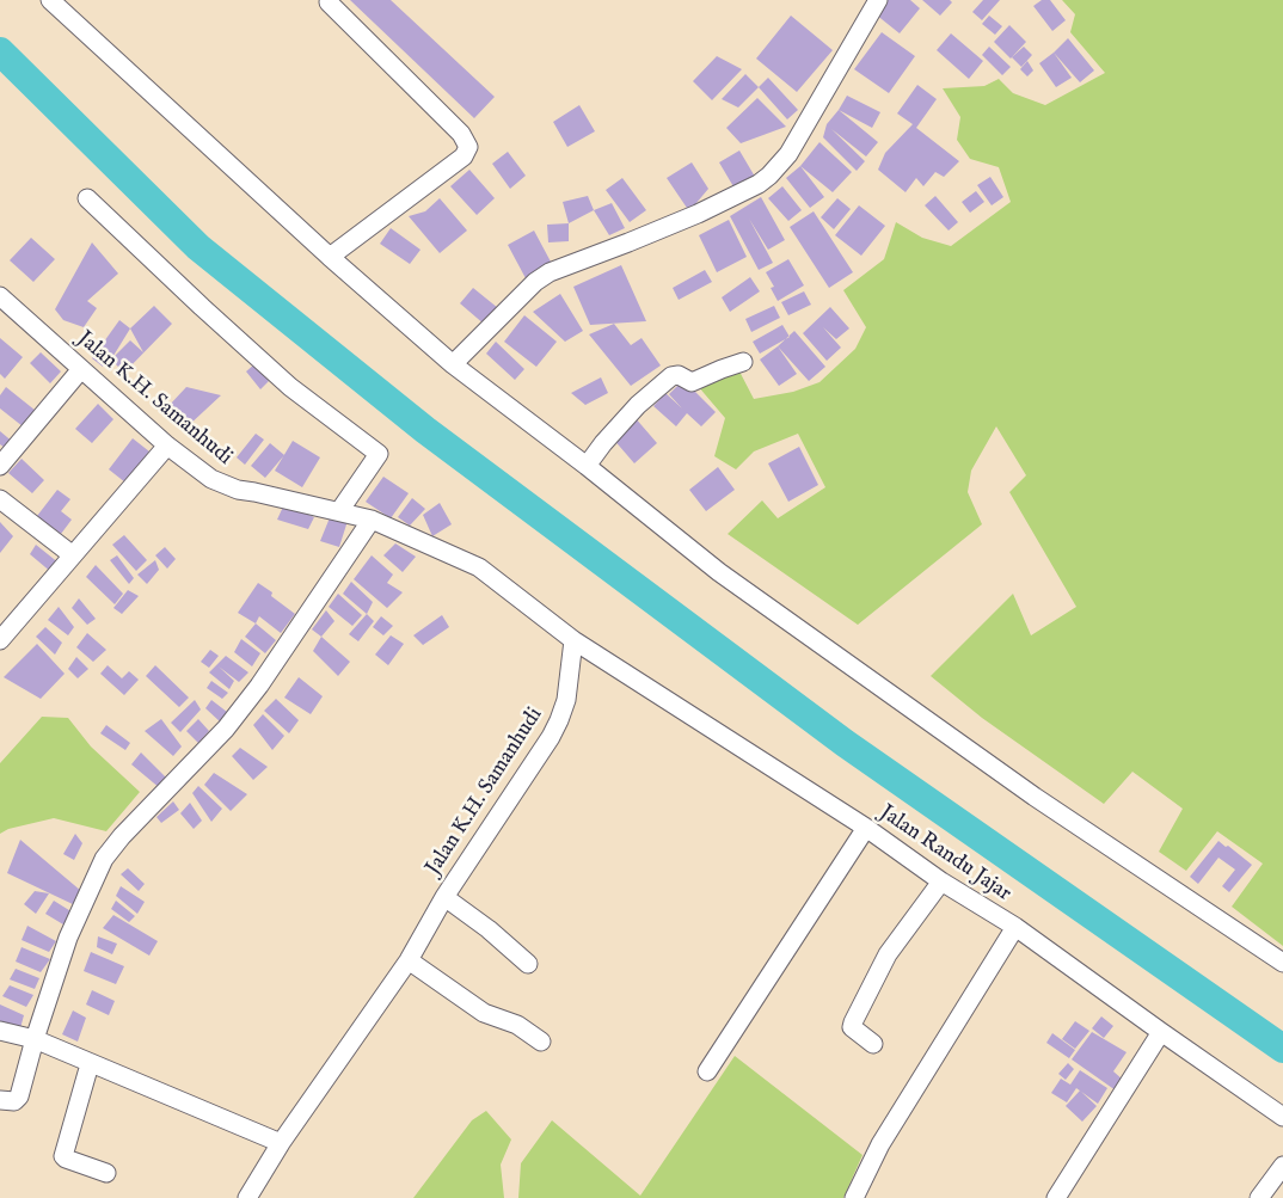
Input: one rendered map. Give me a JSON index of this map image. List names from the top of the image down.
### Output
{
  "streets": {
    "street": ["Jalan K.H. Samanhudi", "Jalan Randu Jajar"]
  },
  "crossings": [
    ["Jalan K.H. Samanhudi", "Jalan Randu Jajar"]
  ]
}
